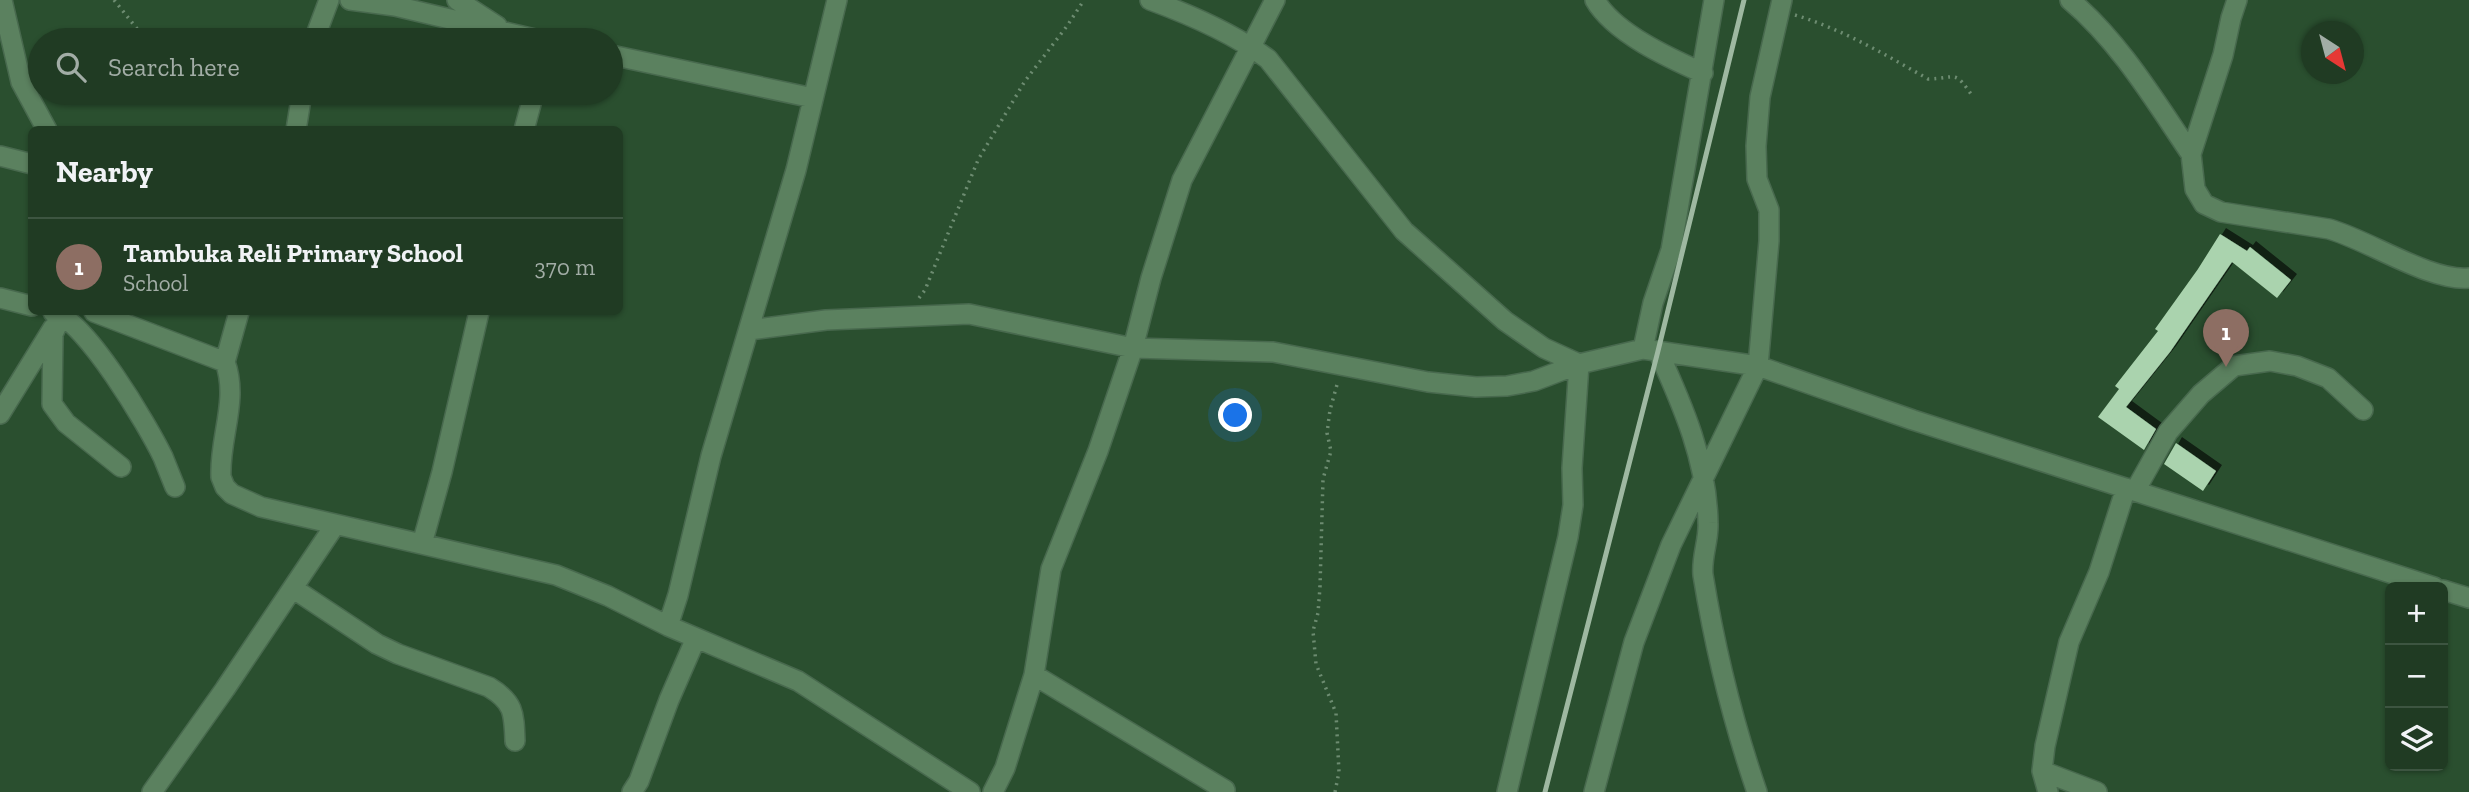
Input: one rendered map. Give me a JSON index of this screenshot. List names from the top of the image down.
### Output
{
  "north": "bottom right",
  "page": {
    "search": "Search here",
    "heading": "Nearby",
    "list": [
      {
        "mark": "1",
        "name": "Tambuka Reli Primary School",
        "note": "School",
        "value": "370 m"
      }
    ],
    "pins": "1",
    "map_buttons": ["+", "−"]
  }
}
